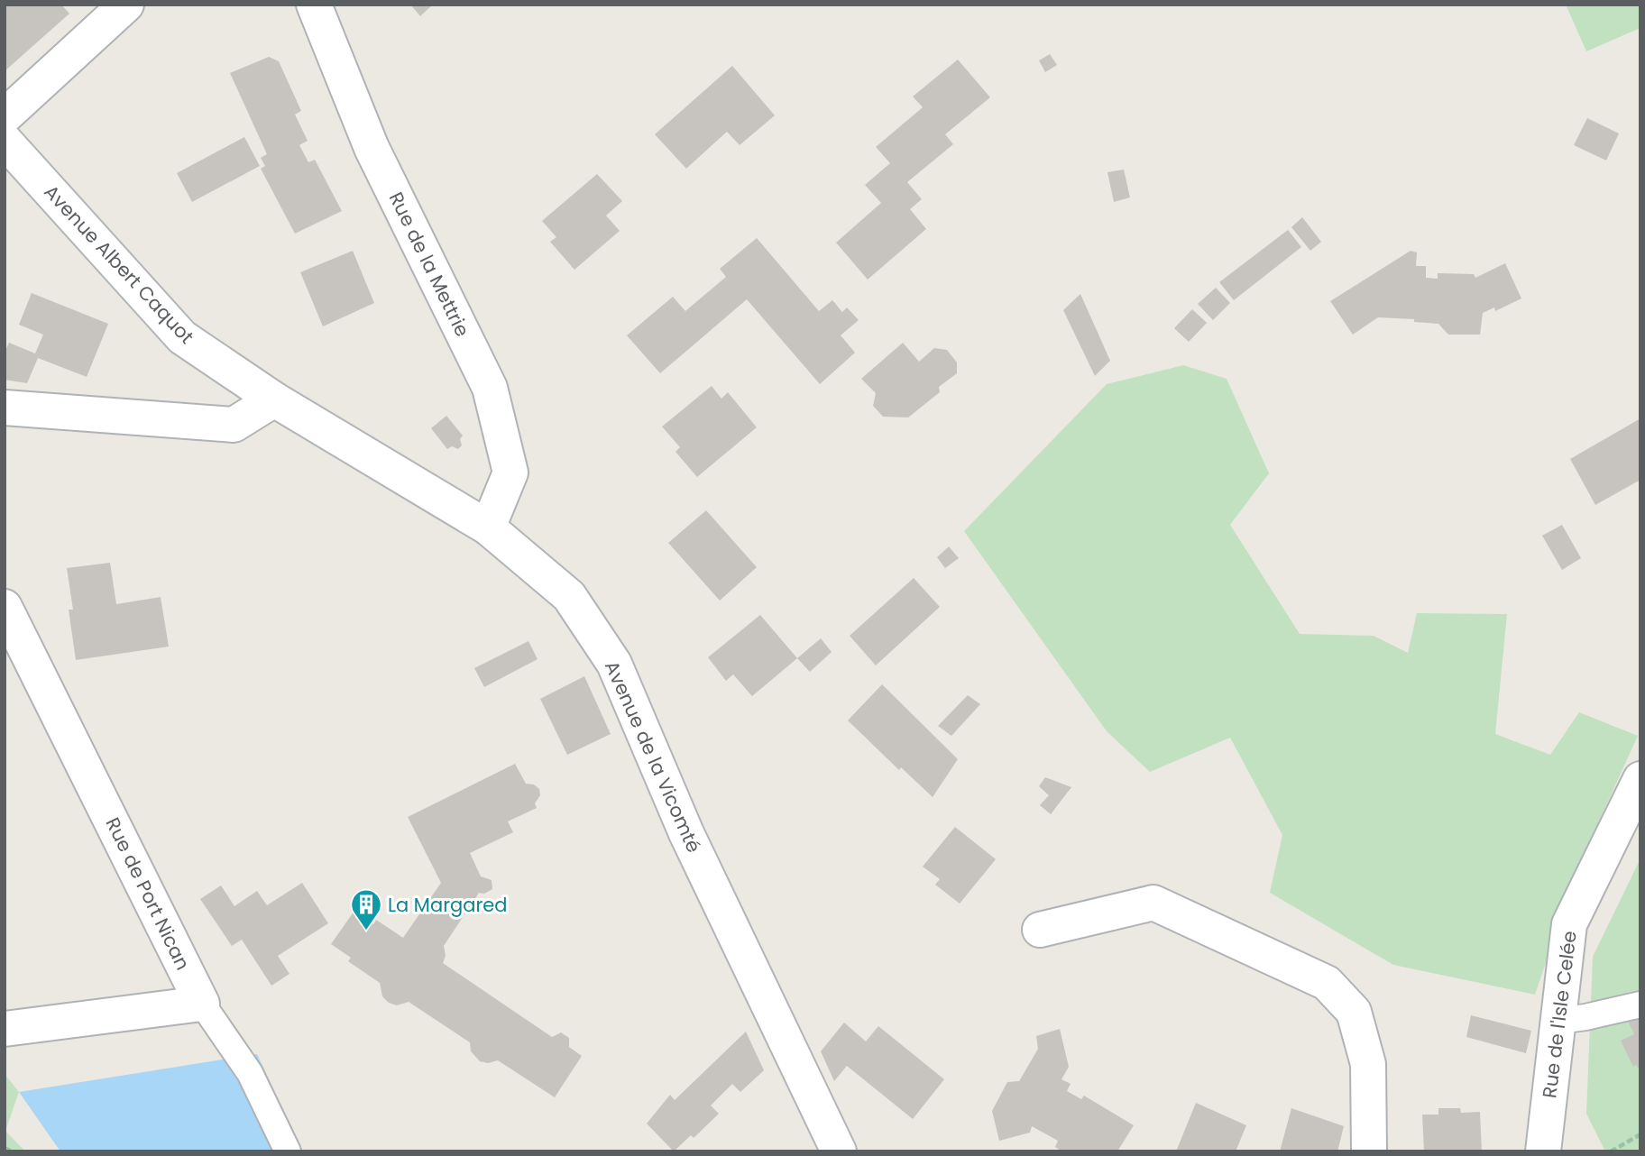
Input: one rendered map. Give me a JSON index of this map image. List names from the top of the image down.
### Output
{
  "streets": {
    "street": [
      "Avenue Albert Caquot",
      "Rue de la Mettrie",
      "Avenue de la Vicomté",
      "Rue de Port Nican",
      "Rue de l'Isle Celée"
    ]
  },
  "crossings": [
    ["Avenue Albert Caquot", "Avenue de la Vicomté"],
    ["Rue de la Mettrie", "Avenue de la Vicomté"]
  ],
  "places": {
    "building": ["La Margared"]
  }
}
